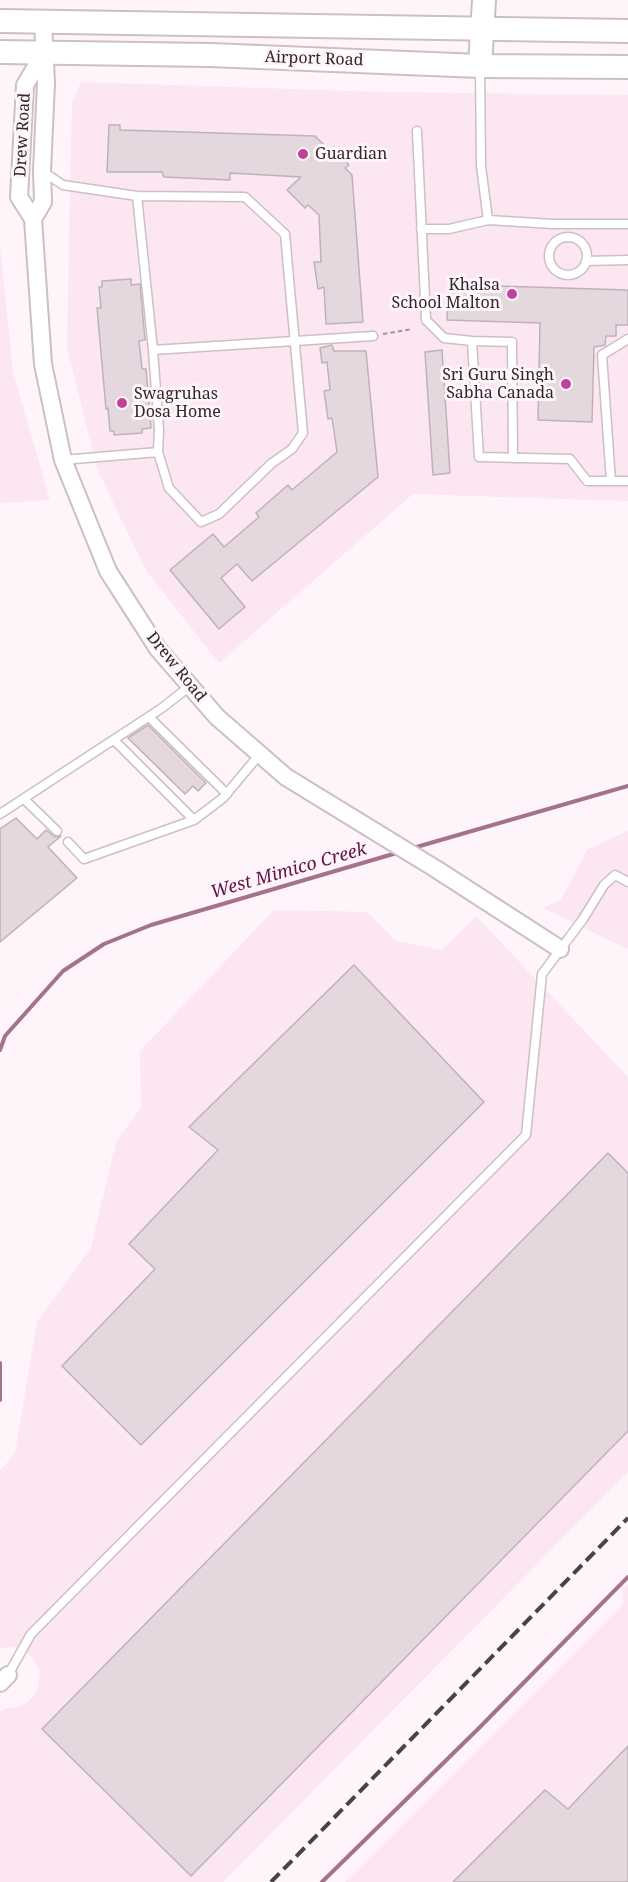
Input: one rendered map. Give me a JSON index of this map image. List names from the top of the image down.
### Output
{
  "streets": {
    "main road": ["Airport Road"],
    "street": ["Drew Road"]
  },
  "crossings": [
    ["Airport Road", "Drew Road"]
  ],
  "water": ["West Mimico Creek"],
  "places": [
    "Guardian",
    "Khalsa School Malton",
    "Sri Guru Singh Sabha Canada",
    "Swagruhas Dosa Home"
  ]
}
